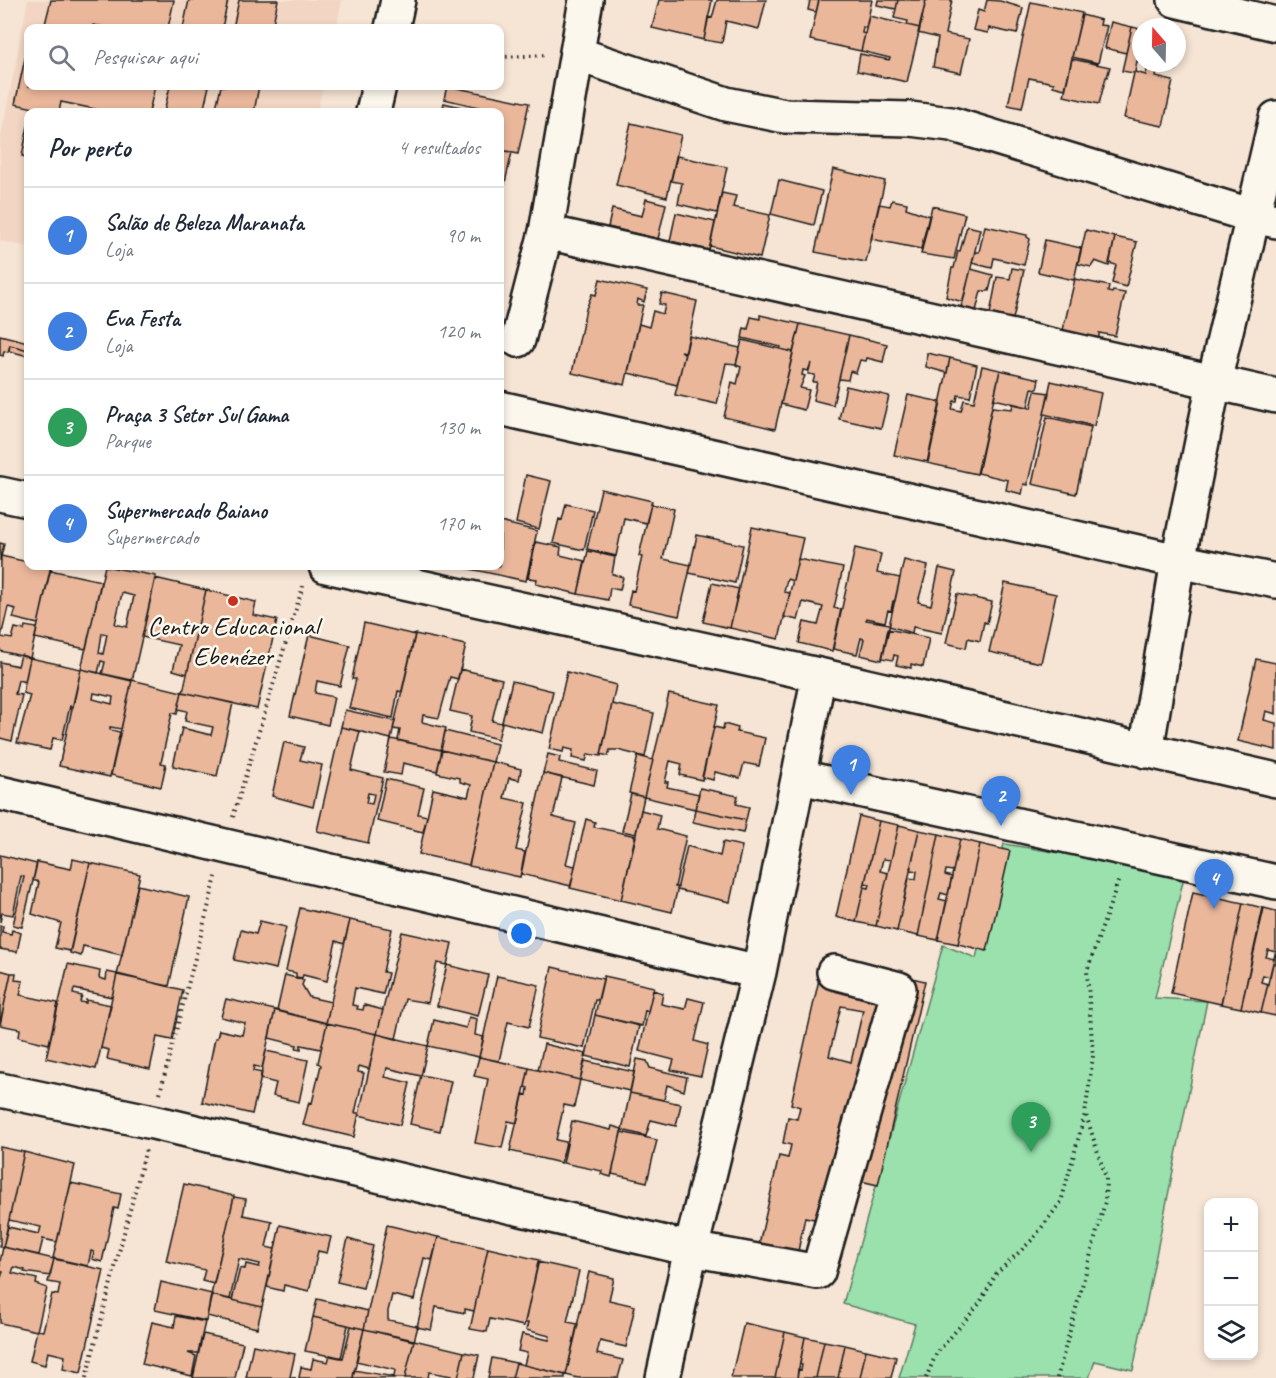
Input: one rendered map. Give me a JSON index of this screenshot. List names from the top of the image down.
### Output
{
  "places": ["Centro Educacional Ebenézer"],
  "north": "top",
  "page": {
    "search": "Pesquisar aqui",
    "heading": ["Por perto", "4 resultados"],
    "list": [
      {
        "mark": "1",
        "name": "Salão de Beleza Maranata",
        "note": "Loja",
        "value": "90 m"
      },
      {
        "mark": "2",
        "name": "Eva Festa",
        "note": "Loja",
        "value": "120 m"
      },
      {
        "mark": "3",
        "name": "Praça 3 Setor Sul Gama",
        "note": "Parque",
        "value": "130 m"
      },
      {
        "mark": "4",
        "name": "Supermercado Baiano",
        "note": "Supermercado",
        "value": "170 m"
      }
    ],
    "pins": [
      "1",
      "2",
      "4",
      "3"
    ],
    "map_buttons": ["+", "−"]
  }
}
